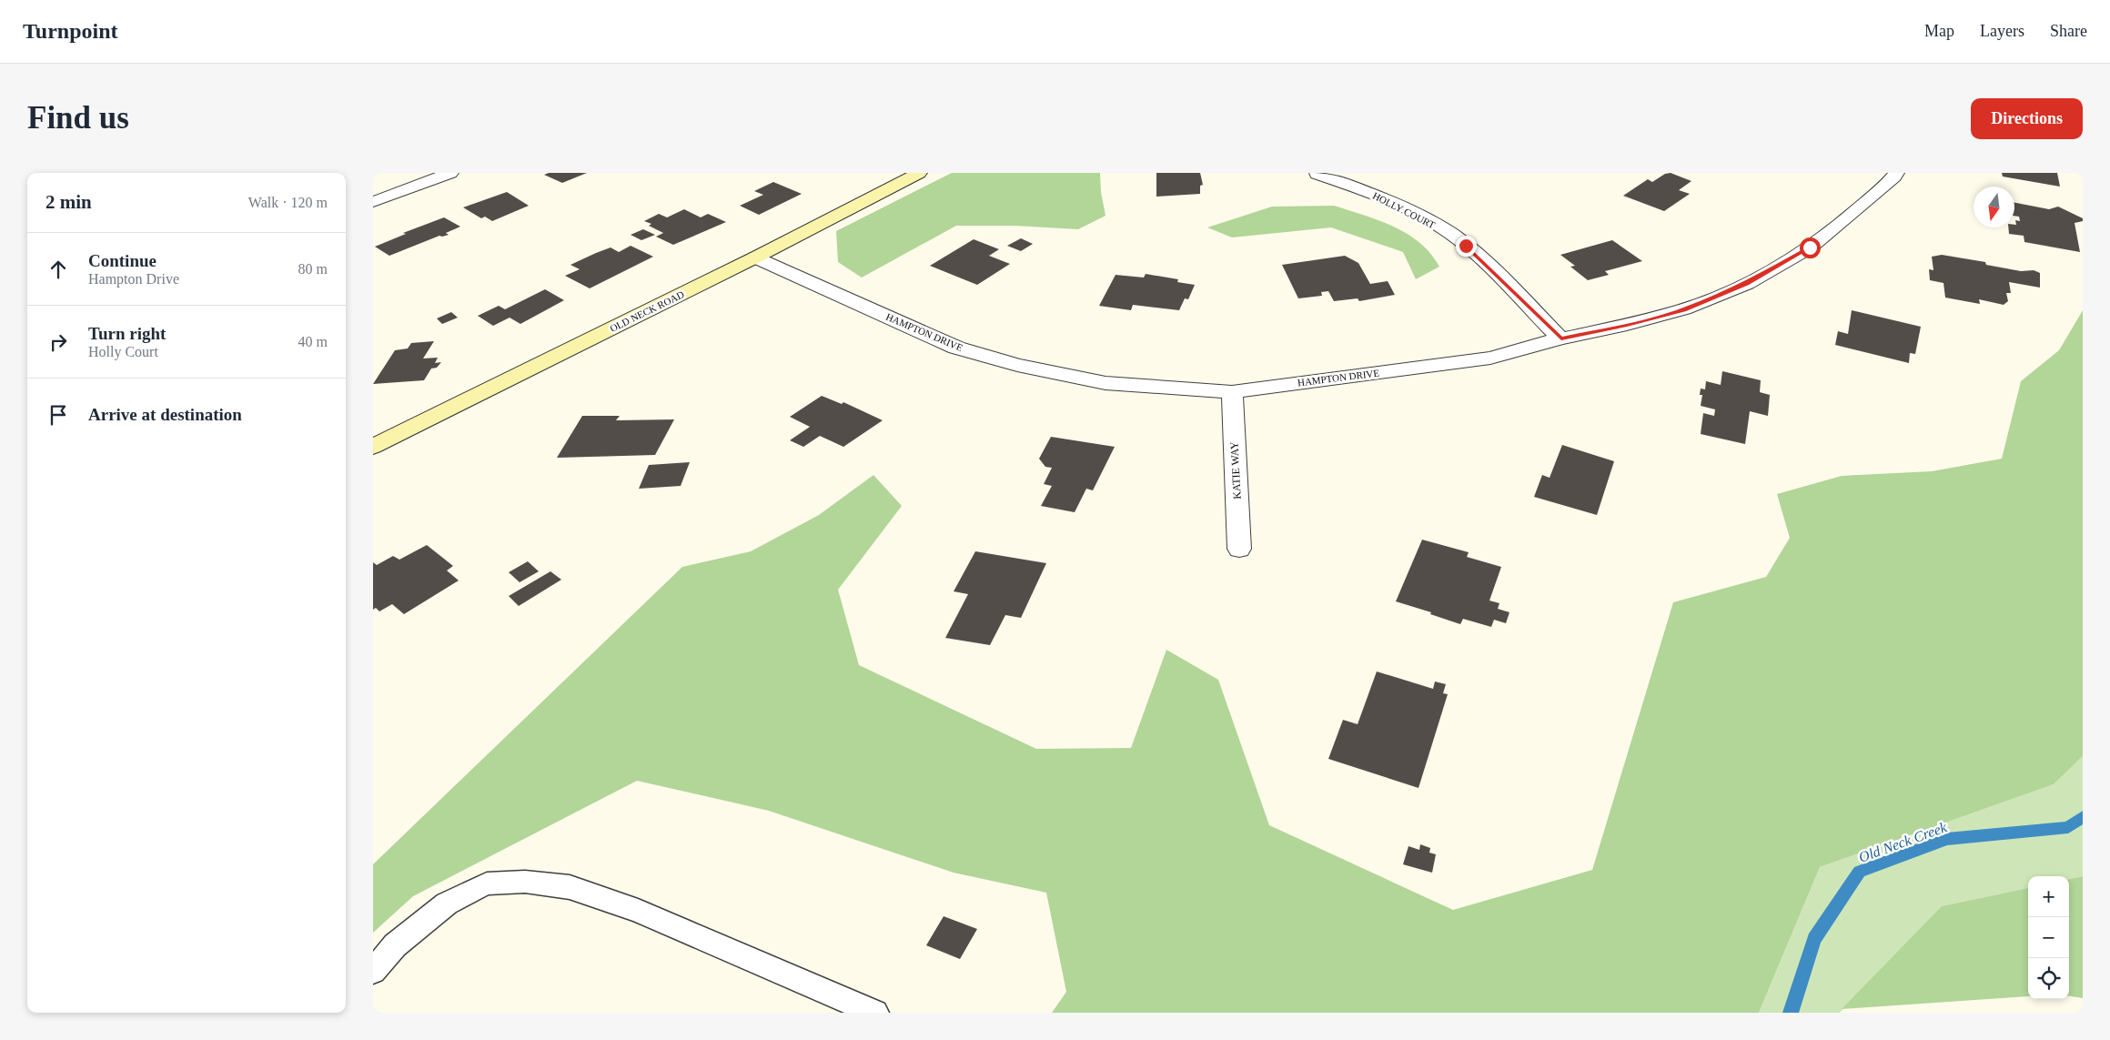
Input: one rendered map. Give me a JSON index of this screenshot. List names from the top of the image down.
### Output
{
  "streets": {
    "street": [
      "HOLLY COURT",
      "OLD NECK ROAD",
      "HAMPTON DRIVE",
      "KATIE WAY"
    ]
  },
  "crossings": [
    ["HOLLY COURT", "HAMPTON DRIVE"],
    ["OLD NECK ROAD", "HAMPTON DRIVE"],
    ["HAMPTON DRIVE", "KATIE WAY"]
  ],
  "water": ["Old Neck Creek"],
  "north": "bottom",
  "page": {
    "header": "Turnpoint",
    "nav": ["Map", "Layers", "Share"],
    "buttons": "Directions",
    "title": "Find us",
    "heading": ["2 min", "Walk · 120 m"],
    "list": [
      ["Continue", "Hampton Drive", "80 m"],
      ["Turn right", "Holly Court", "40 m"],
      "Arrive at destination"
    ],
    "map_buttons": ["+", "−"]
  }
}
